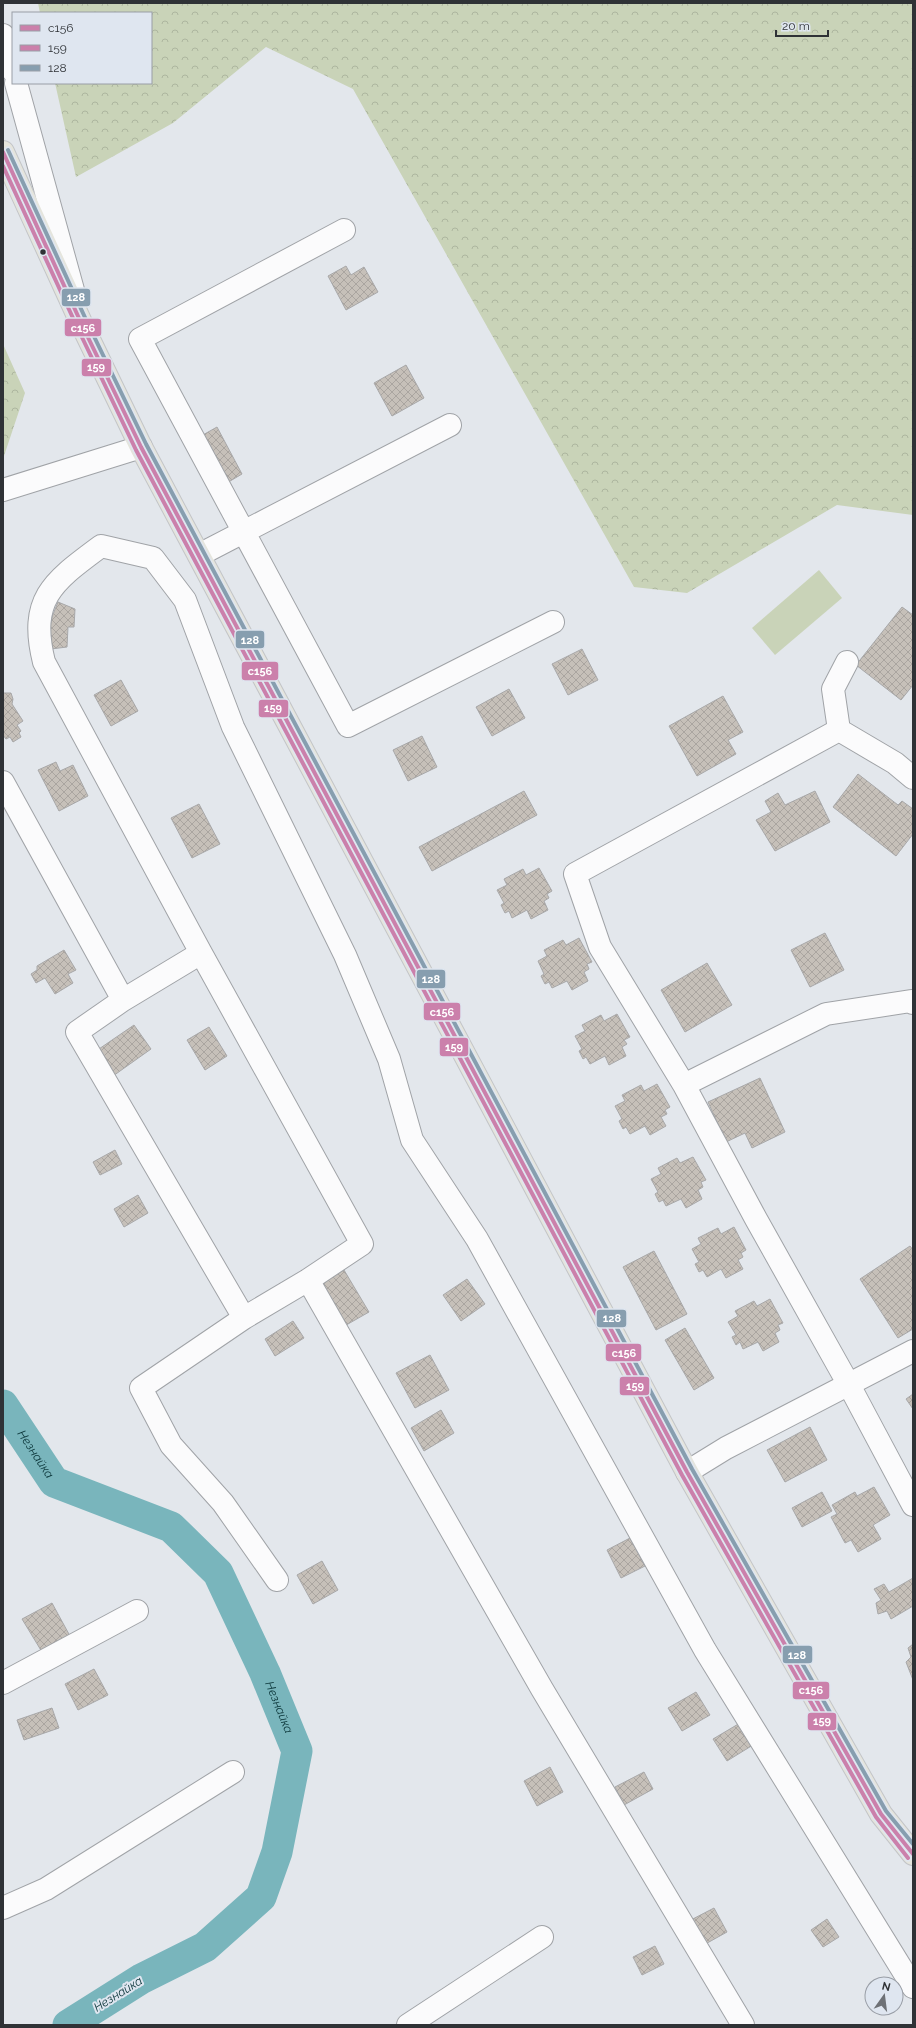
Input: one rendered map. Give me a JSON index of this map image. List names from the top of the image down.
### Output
{
  "water": ["Незнайка"],
  "lines": ["transit line 128", "transit line с156", "transit line 159"],
  "legend": ["с156", "159", "128"],
  "scale_bar": "20 m",
  "north": "top"
}
